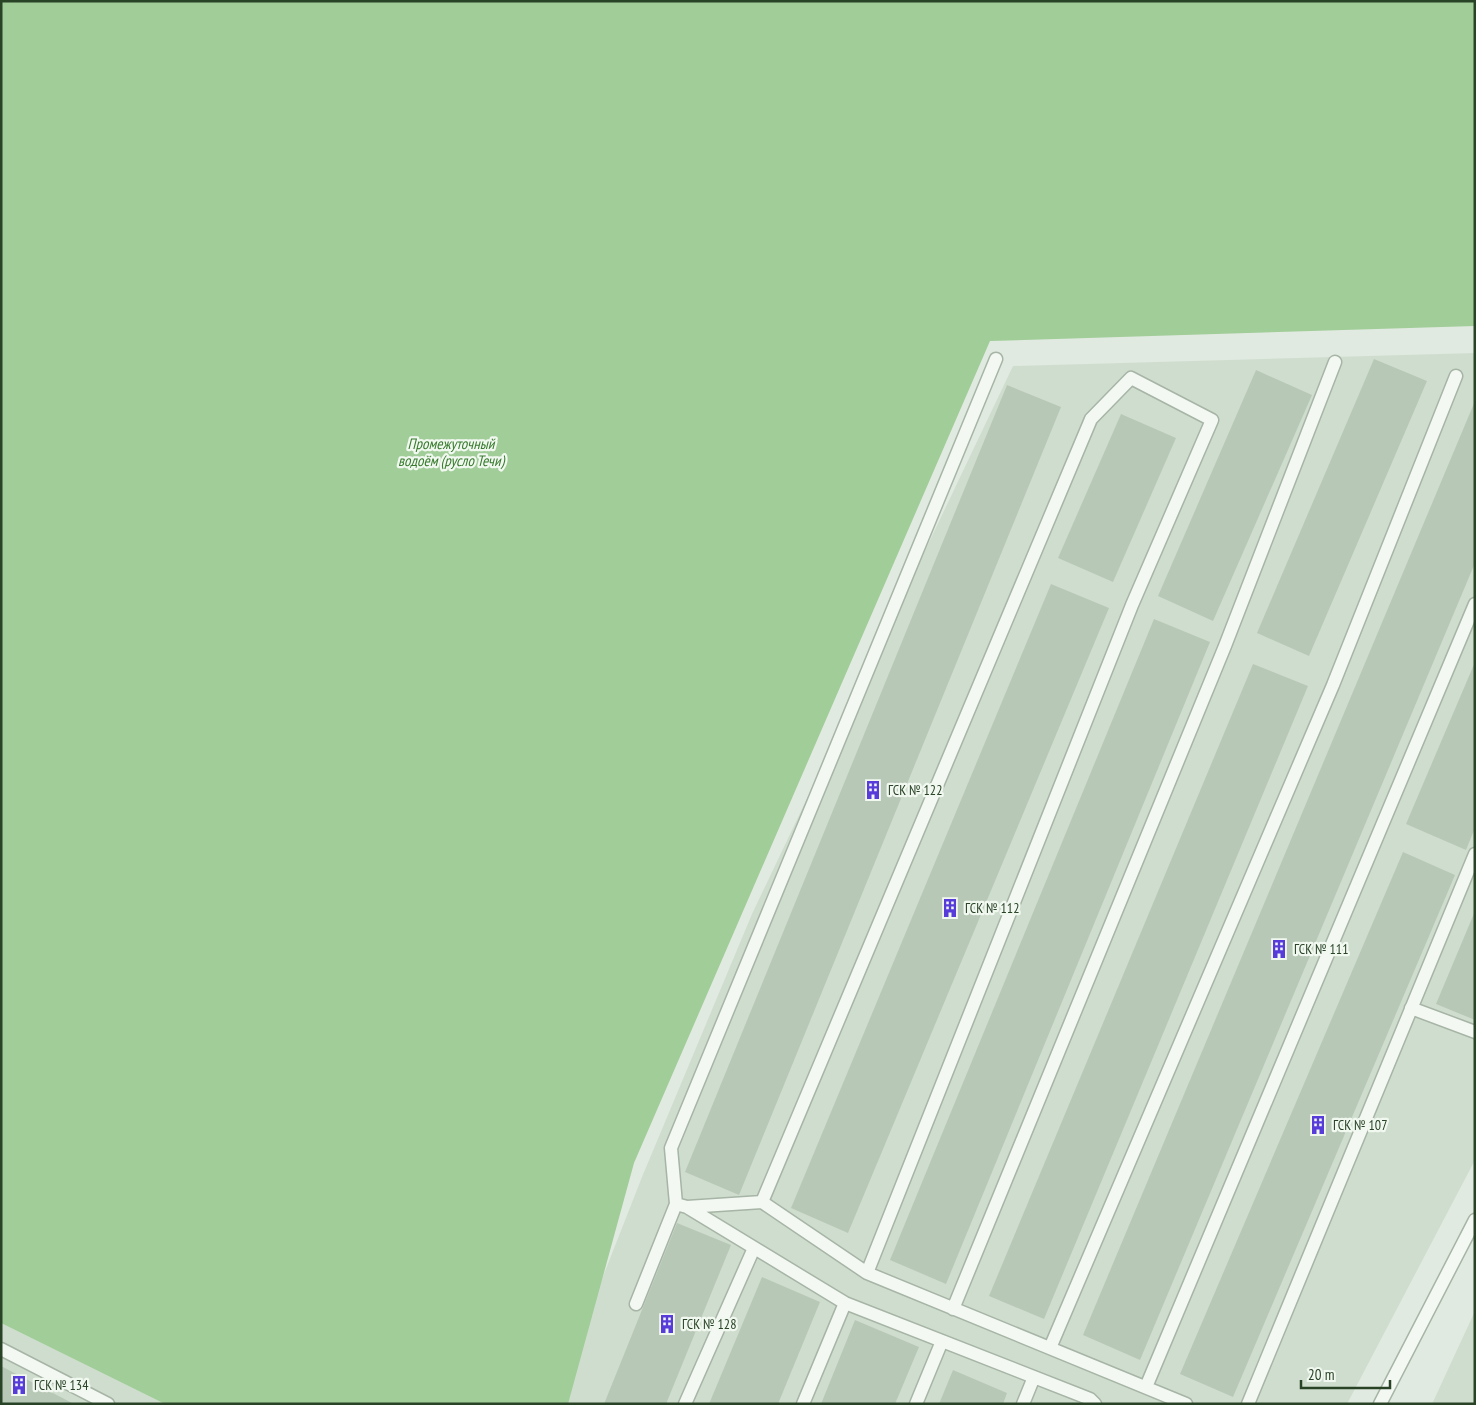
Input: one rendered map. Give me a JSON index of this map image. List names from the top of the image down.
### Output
{
  "water": ["Промежуточный водоём (русло Течи)"],
  "places": {
    "building": [
      "ГСК № 122",
      "ГСК № 112",
      "ГСК № 111",
      "ГСК № 107",
      "ГСК № 128",
      "ГСК № 134"
    ]
  },
  "scale_bar": "20 m"
}
